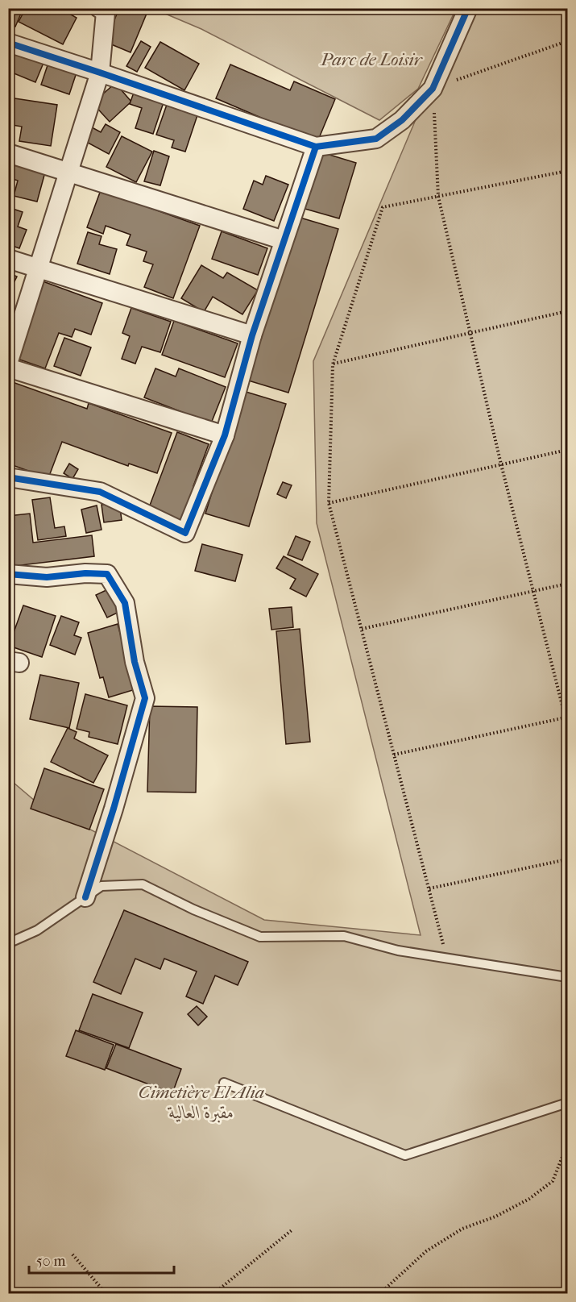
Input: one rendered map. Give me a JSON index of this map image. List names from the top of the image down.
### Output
{
  "parks": ["Parc de Loisir", "Cimetière El Alia مقبرة العالية"],
  "scale_bar": "50 m"
}
